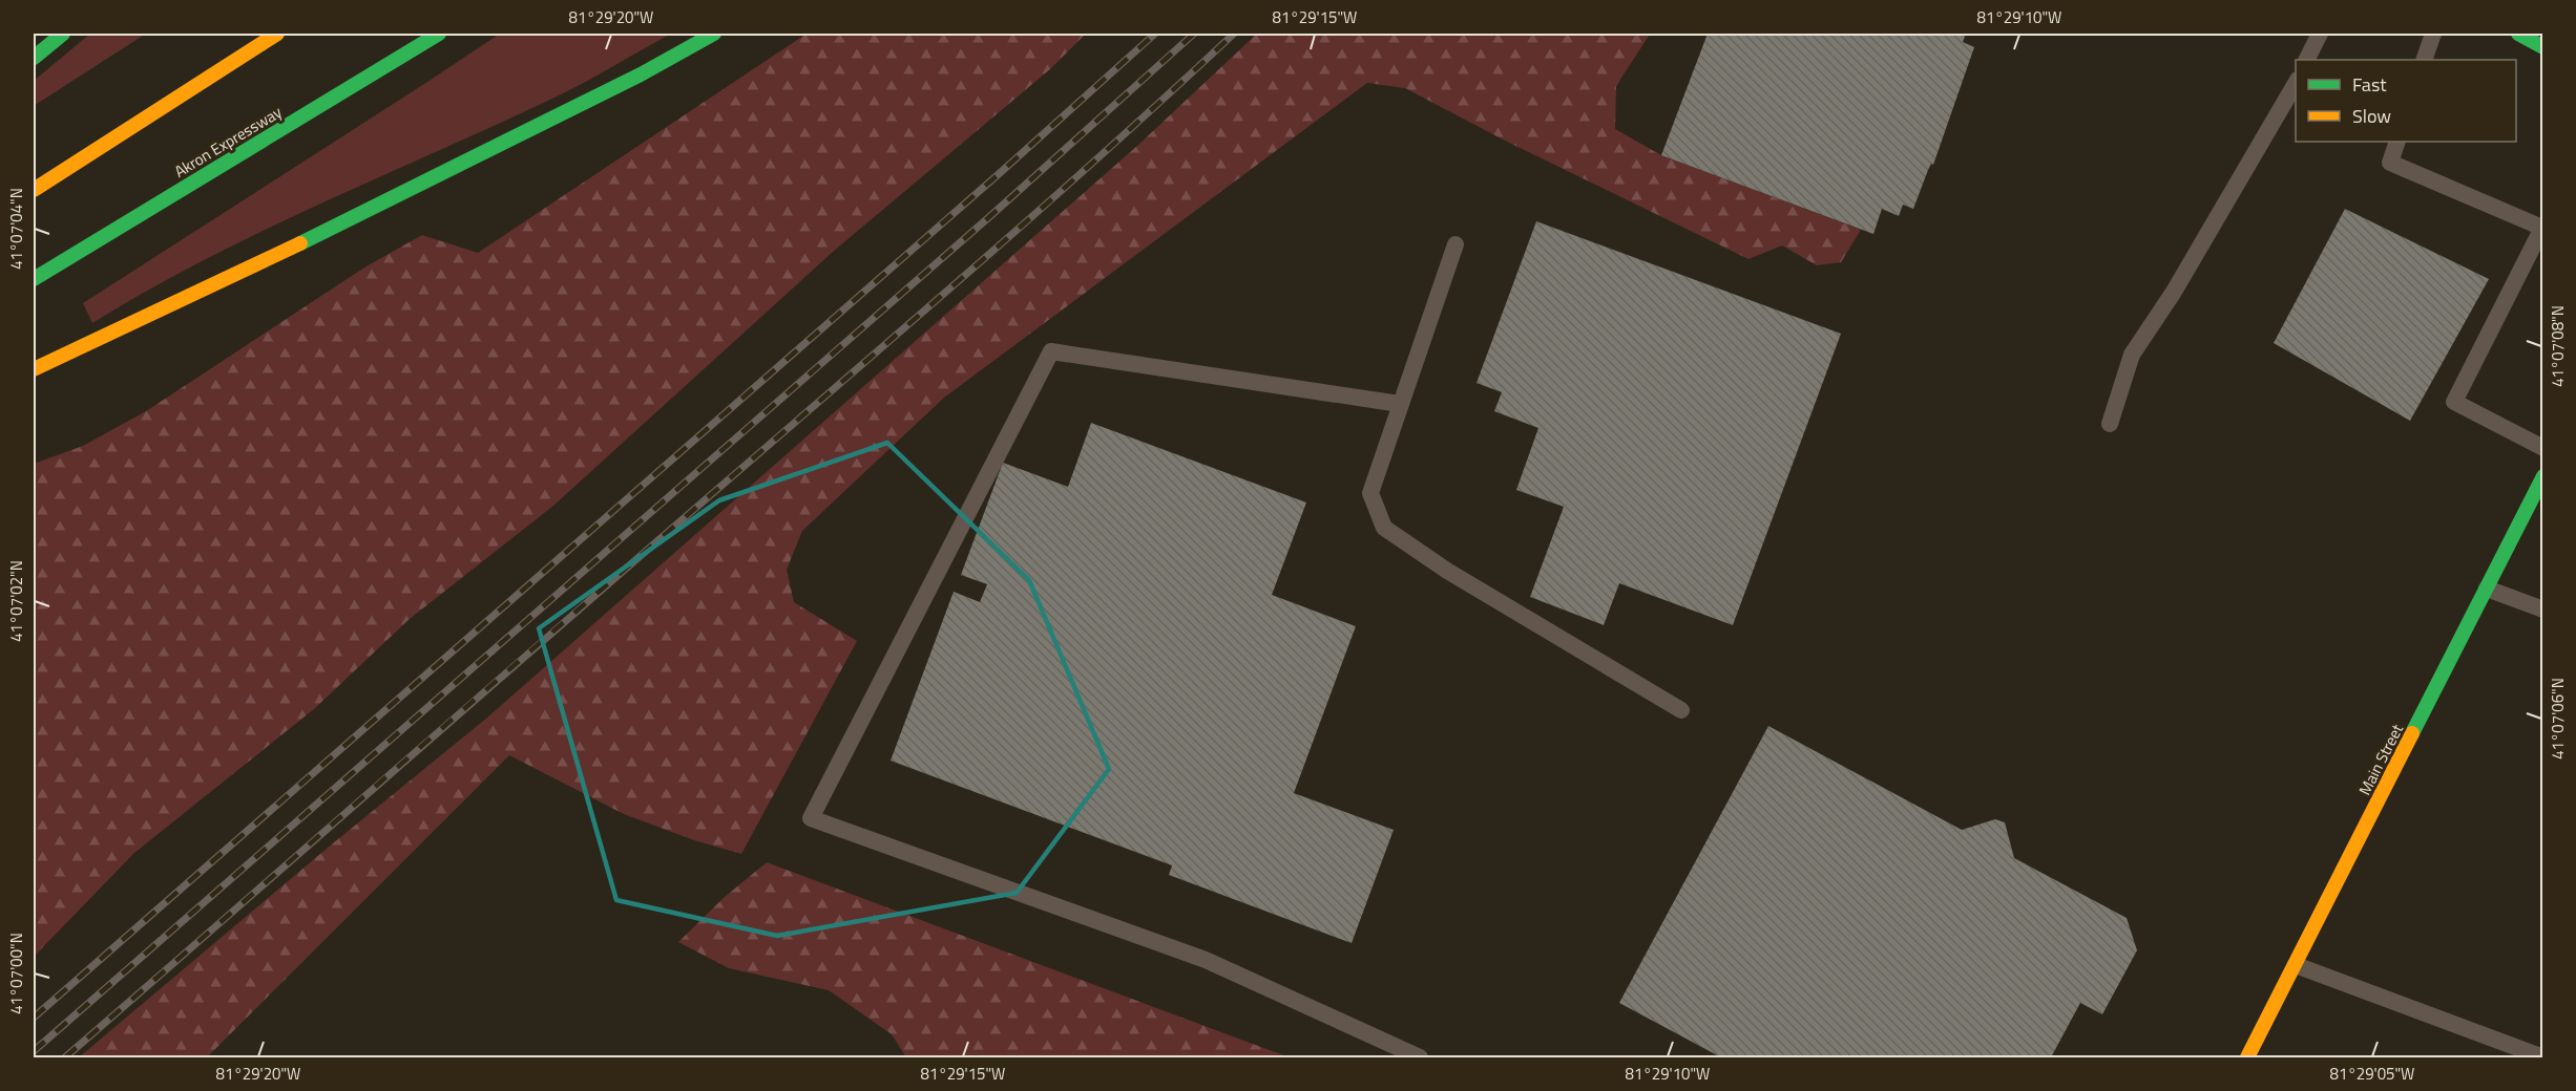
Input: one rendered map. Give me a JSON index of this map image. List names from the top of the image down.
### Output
{
  "streets": {
    "main road": ["Akron Expressway", "Main Street"]
  },
  "legend": ["Fast", "Slow"],
  "coordinates": [
    "81°29'20\"W",
    "81°29'15\"W",
    "81°29'10\"W",
    "41°07'04\"N",
    "41°07'08\"N",
    "41°07'02\"N",
    "41°07'06\"N",
    "41°07'00\"N",
    "81°29'05\"W"
  ]
}
